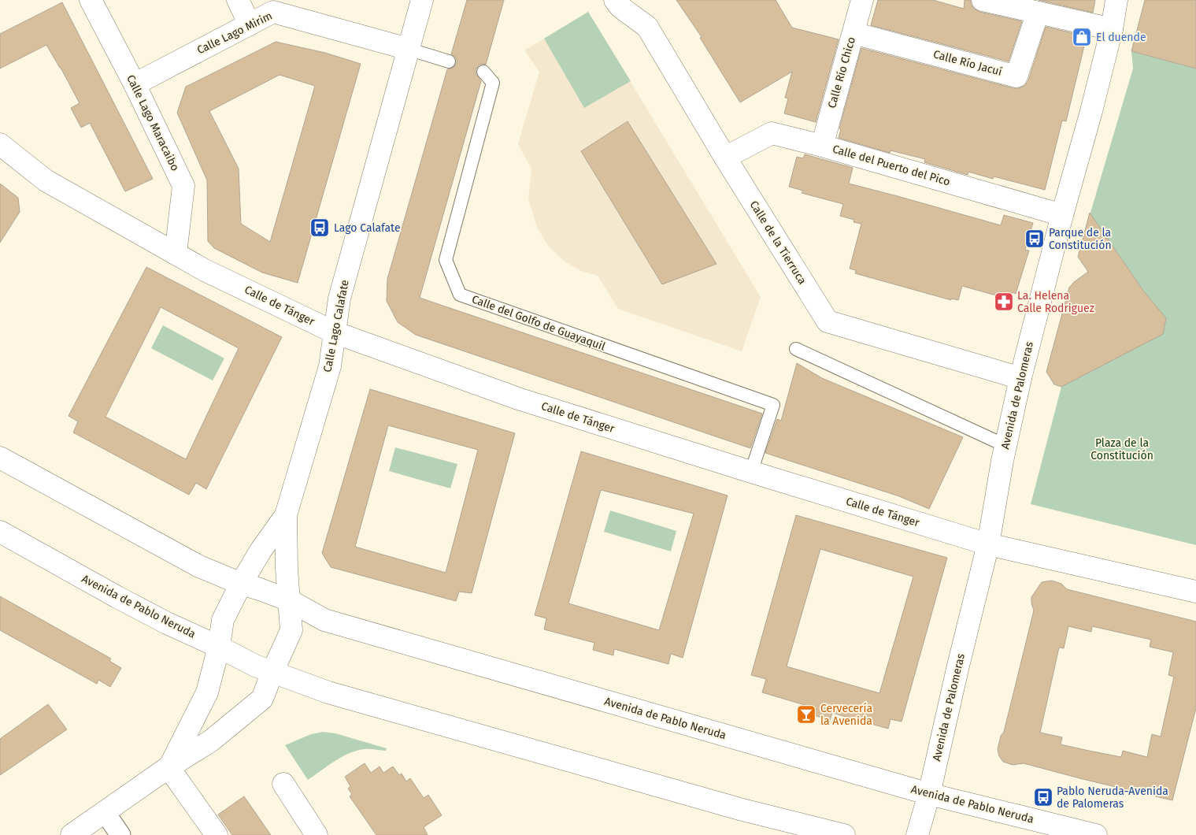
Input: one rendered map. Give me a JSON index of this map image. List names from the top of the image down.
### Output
{
  "streets": {
    "street": [
      "Calle Lago Mirim",
      "Calle Río Jacuí",
      "Calle Río Chico",
      "Calle Lago Maracaibo",
      "Calle del Puerto del Pico",
      "Calle de la Tierruca",
      "Calle de Tánger",
      "Calle Lago Calafate",
      "Avenida de Palomeras",
      "Avenida de Pablo Neruda"
    ],
    "lane": ["Calle del Golfo de Guayaquil"]
  },
  "crossings": [
    ["Calle Lago Mirim", "Calle Lago Maracaibo"],
    ["Calle Lago Mirim", "Calle Lago Calafate"],
    ["Calle Río Jacuí", "Calle Río Chico"],
    ["Calle Río Chico", "Calle del Puerto del Pico"],
    ["Calle Lago Maracaibo", "Calle de Tánger"],
    ["Calle del Puerto del Pico", "Calle de la Tierruca"],
    ["Calle del Puerto del Pico", "Avenida de Palomeras"],
    ["Calle de la Tierruca", "Avenida de Palomeras"],
    ["Calle de Tánger", "Calle del Golfo de Guayaquil"],
    ["Calle de Tánger", "Calle Lago Calafate"],
    ["Calle de Tánger", "Avenida de Palomeras"],
    ["Calle Lago Calafate", "Avenida de Pablo Neruda"],
    ["Avenida de Palomeras", "Avenida de Pablo Neruda"]
  ],
  "parks": ["Plaza de la Constitución"],
  "places": {
    "shop": ["El duende"],
    "bus stop": ["Lago Calafate", "Parque de la Constitución", "Pablo Neruda-Avenida de Palomeras"],
    "pharmacy": ["La. Helena Calle Rodriguez"],
    "bar": ["Cervecería la Avenida"]
  }
}
